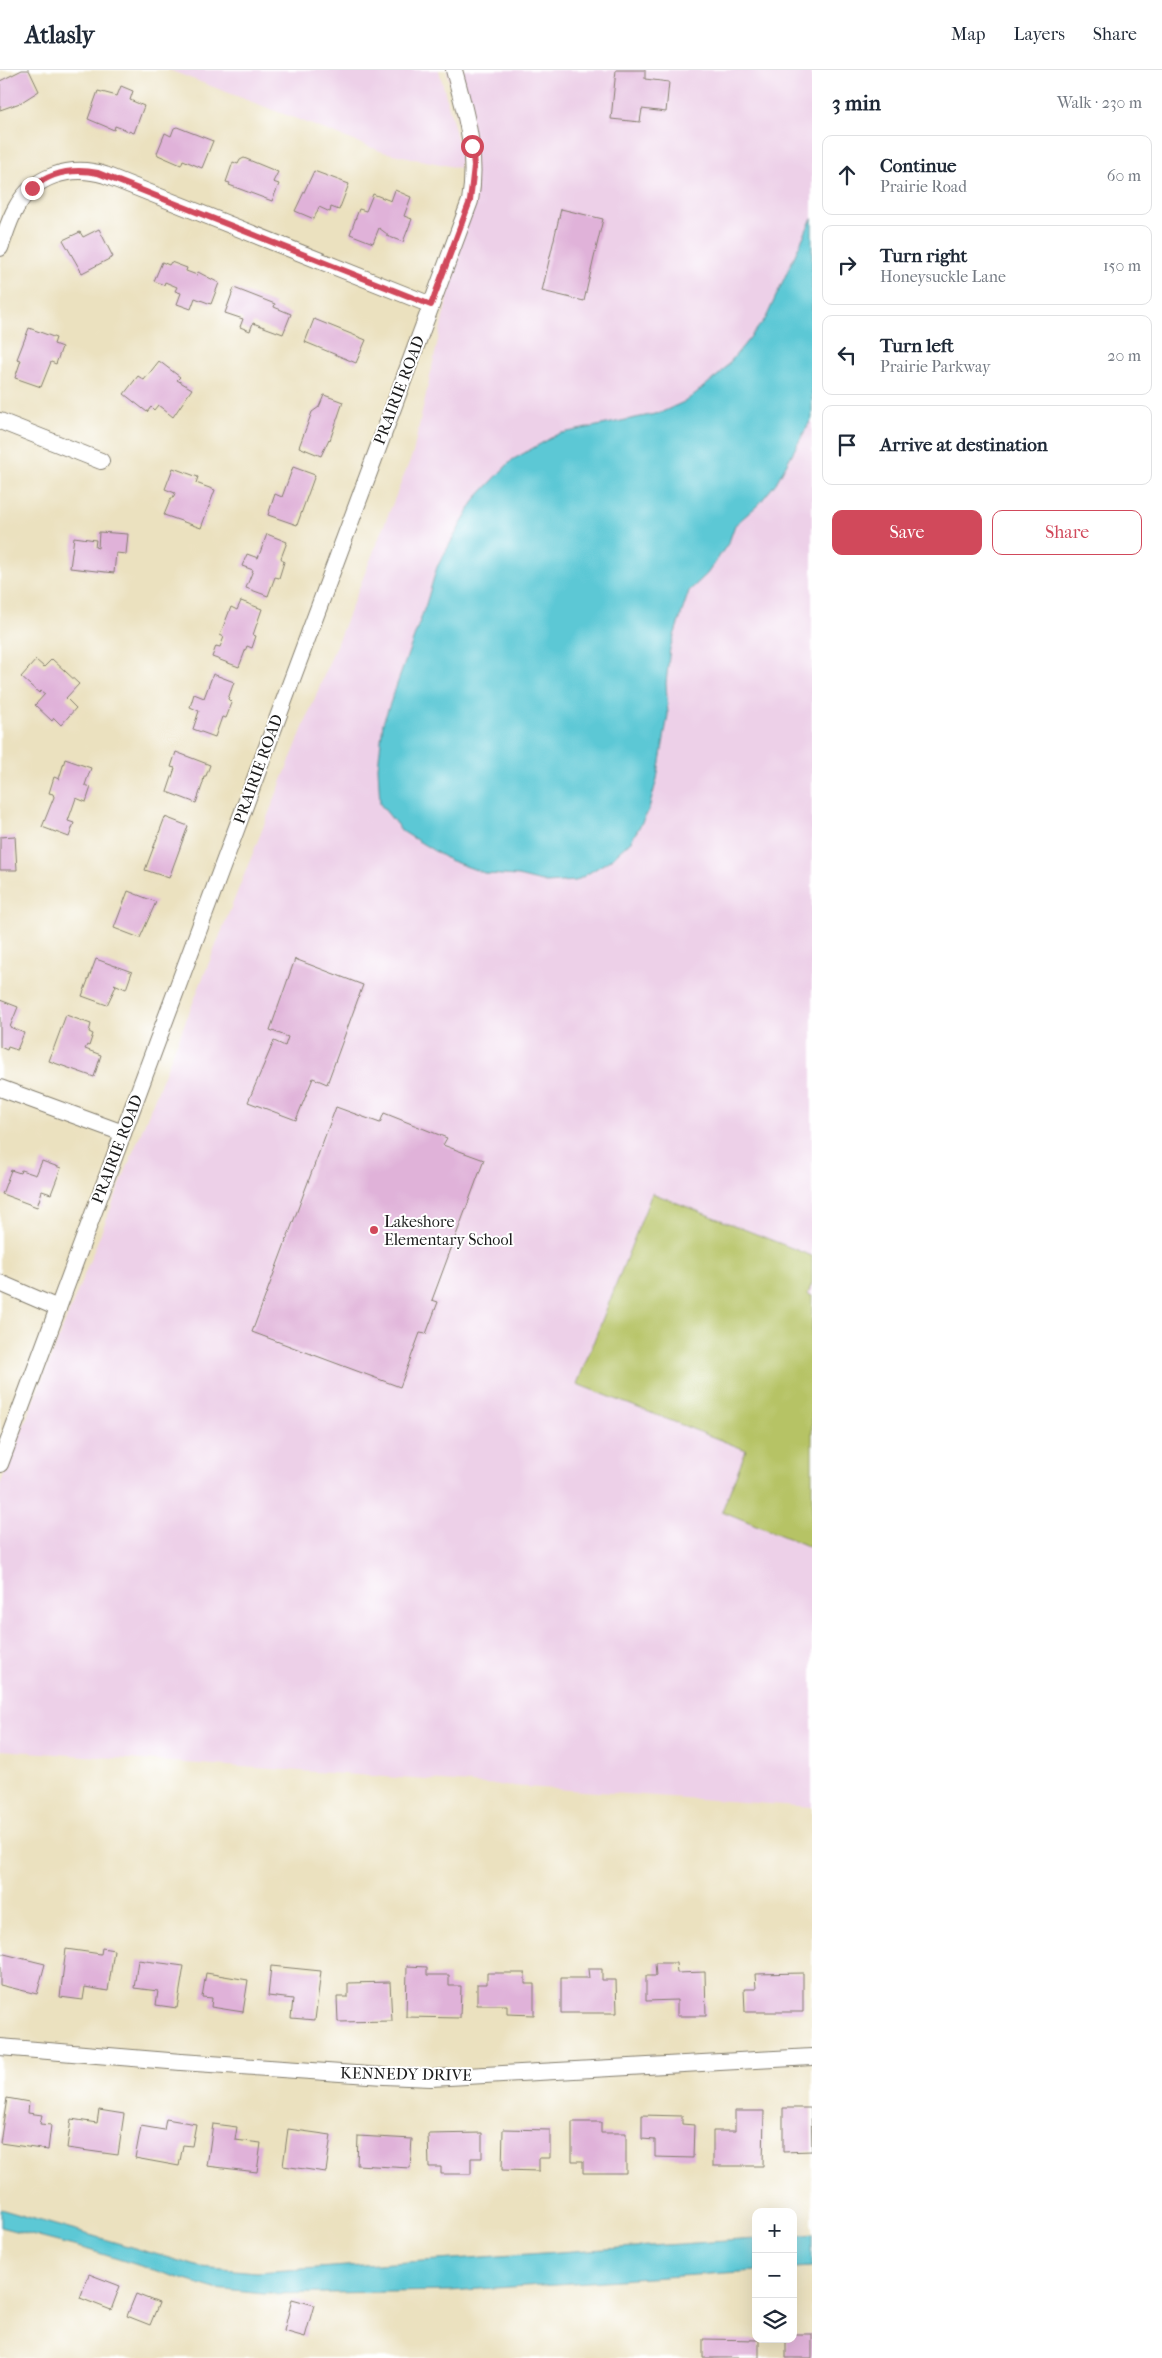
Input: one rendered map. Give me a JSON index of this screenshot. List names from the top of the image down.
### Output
{
  "streets": {
    "street": ["PRAIRIE ROAD", "KENNEDY DRIVE"]
  },
  "places": ["Lakeshore Elementary School"],
  "page": {
    "header": "Atlasly",
    "nav": ["Map", "Layers", "Share"],
    "heading": ["3 min", "Walk · 230 m"],
    "list": [
      ["Continue", "Prairie Road", "60 m"],
      ["Turn right", "Honeysuckle Lane", "150 m"],
      ["Turn left", "Prairie Parkway", "20 m"],
      "Arrive at destination"
    ],
    "buttons": ["Save", "Share"],
    "map_buttons": ["+", "−"]
  }
}
